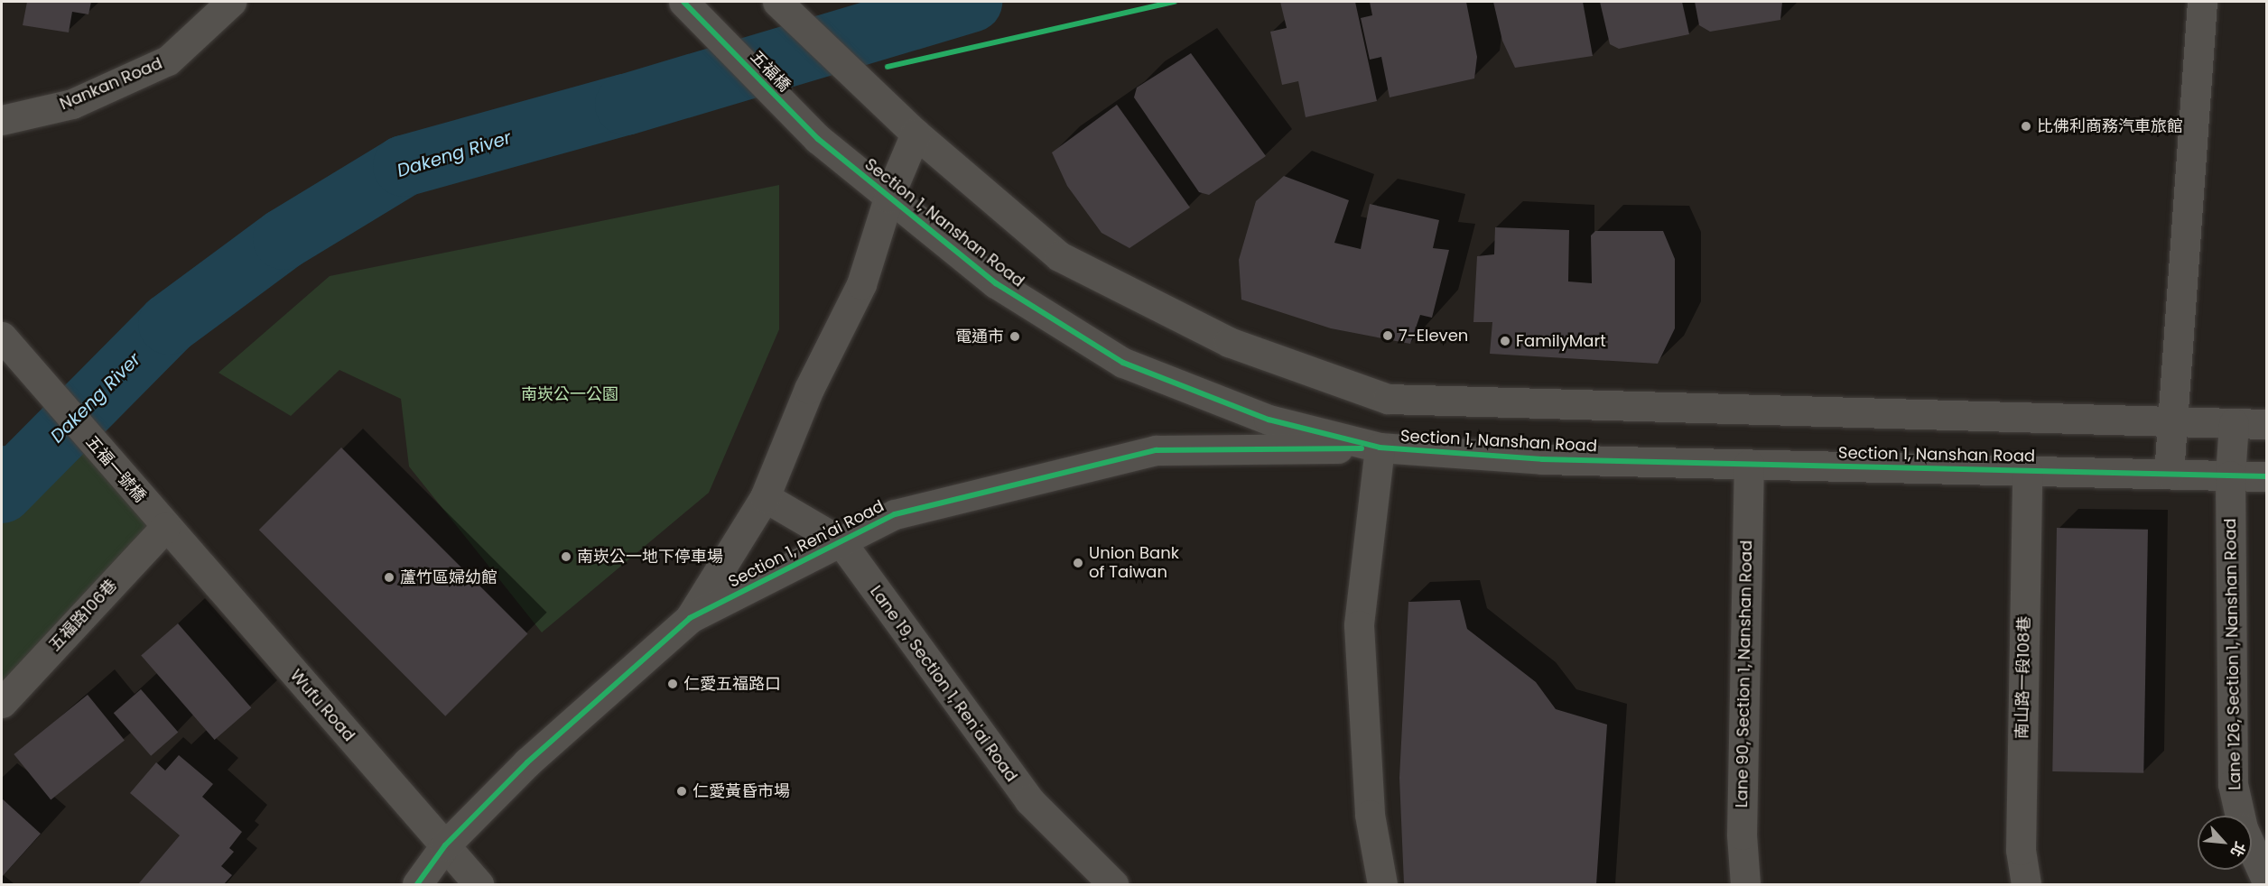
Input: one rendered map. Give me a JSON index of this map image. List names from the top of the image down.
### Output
{
  "streets": {
    "street": [
      "五福橋",
      "Nankan Road",
      "Section 1, Nanshan Road",
      "五福一號橋",
      "Section 1, Ren'ai Road",
      "五福路106巷",
      "Lane 126, Section 1, Nanshan Road",
      "Lane 90, Section 1, Nanshan Road",
      "南山路一段108巷",
      "Lane 19, Section 1, Ren'ai Road",
      "Wufu Road"
    ]
  },
  "crossings": [
    ["五福橋", "Section 1, Nanshan Road"],
    ["Section 1, Nanshan Road", "Section 1, Ren'ai Road"],
    ["Section 1, Nanshan Road", "Lane 126, Section 1, Nanshan Road"],
    ["Section 1, Nanshan Road", "Lane 90, Section 1, Nanshan Road"],
    ["Section 1, Nanshan Road", "南山路一段108巷"],
    ["五福一號橋", "五福路106巷"],
    ["五福一號橋", "Wufu Road"],
    ["Section 1, Ren'ai Road", "Lane 19, Section 1, Ren'ai Road"],
    ["Section 1, Ren'ai Road", "Wufu Road"],
    ["五福路106巷", "Wufu Road"]
  ],
  "water": ["Dakeng River"],
  "parks": ["南崁公一公園"],
  "places": [
    "比佛利商務汽車旅館",
    "7-Eleven",
    "電通市",
    "FamilyMart",
    "南崁公一地下停車場",
    "Union Bank of Taiwan",
    "蘆竹區婦幼館",
    "仁愛五福路口",
    "仁愛黃昏市場"
  ],
  "north": "bottom right"
}
